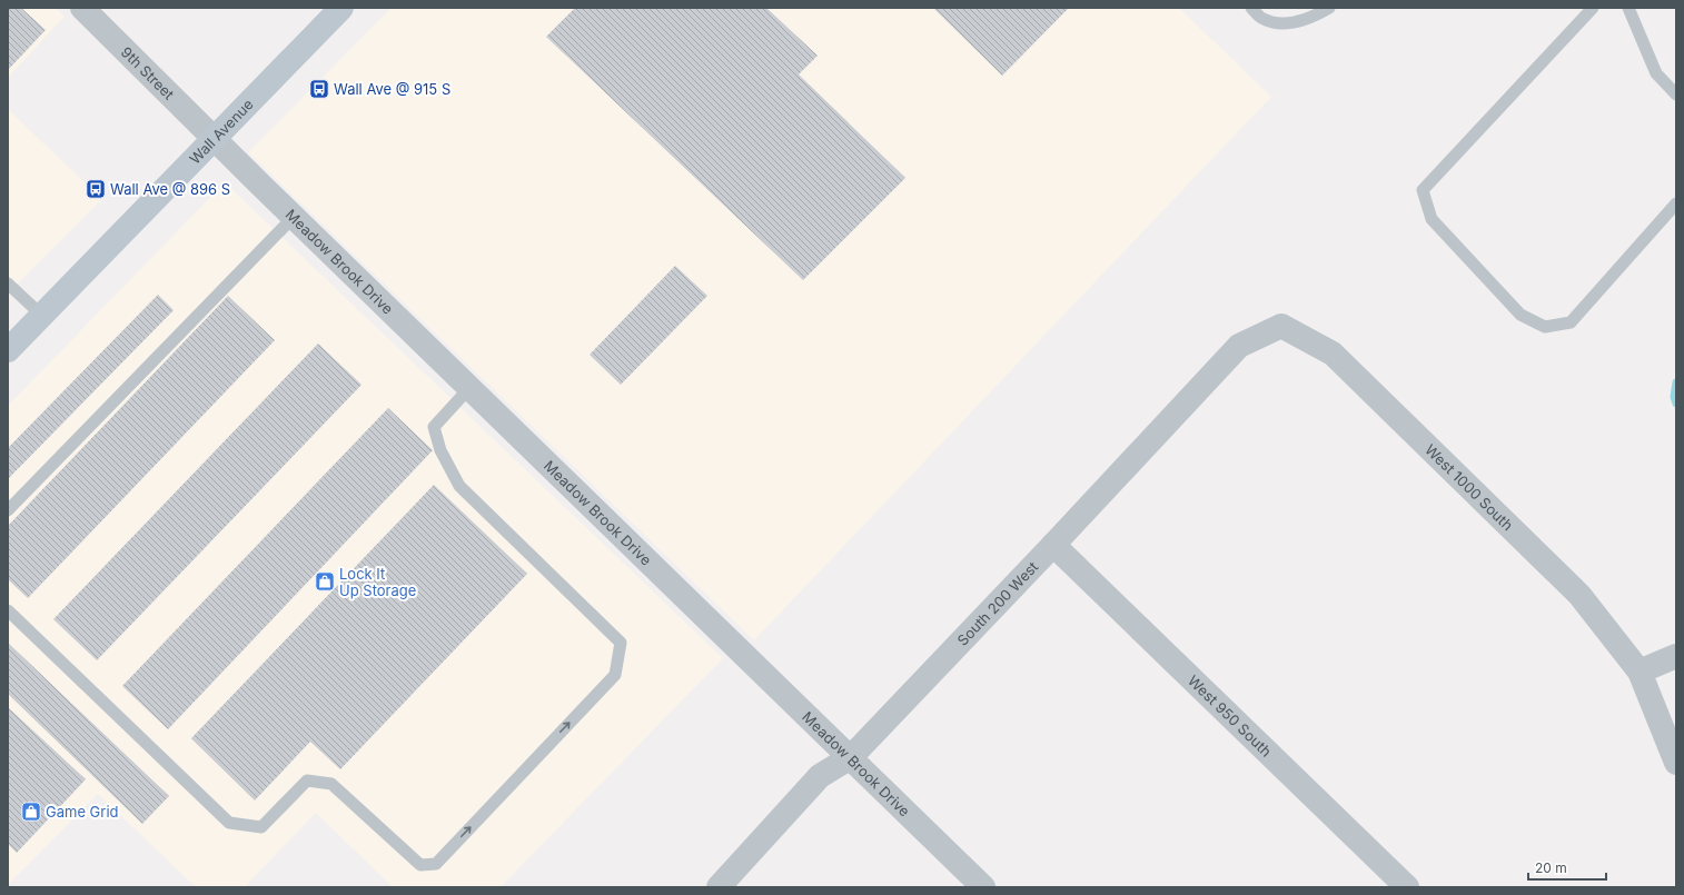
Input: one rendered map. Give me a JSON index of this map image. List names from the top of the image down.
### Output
{
  "streets": {
    "main road": ["Wall Avenue"],
    "street": [
      "9th Street",
      "Meadow Brook Drive",
      "West 1000 South",
      "South 200 West",
      "West 950 South"
    ]
  },
  "crossings": [
    ["9th Street", "Wall Avenue"],
    ["9th Street", "Meadow Brook Drive"],
    ["Wall Avenue", "Meadow Brook Drive"],
    ["Meadow Brook Drive", "South 200 West"],
    ["West 1000 South", "South 200 West"],
    ["South 200 West", "West 950 South"]
  ],
  "places": {
    "bus stop": ["Wall Ave @ 915 S", "Wall Ave @ 896 S"],
    "shop": ["Lock It Up Storage", "Game Grid"]
  },
  "scale_bar": "20 m"
}
